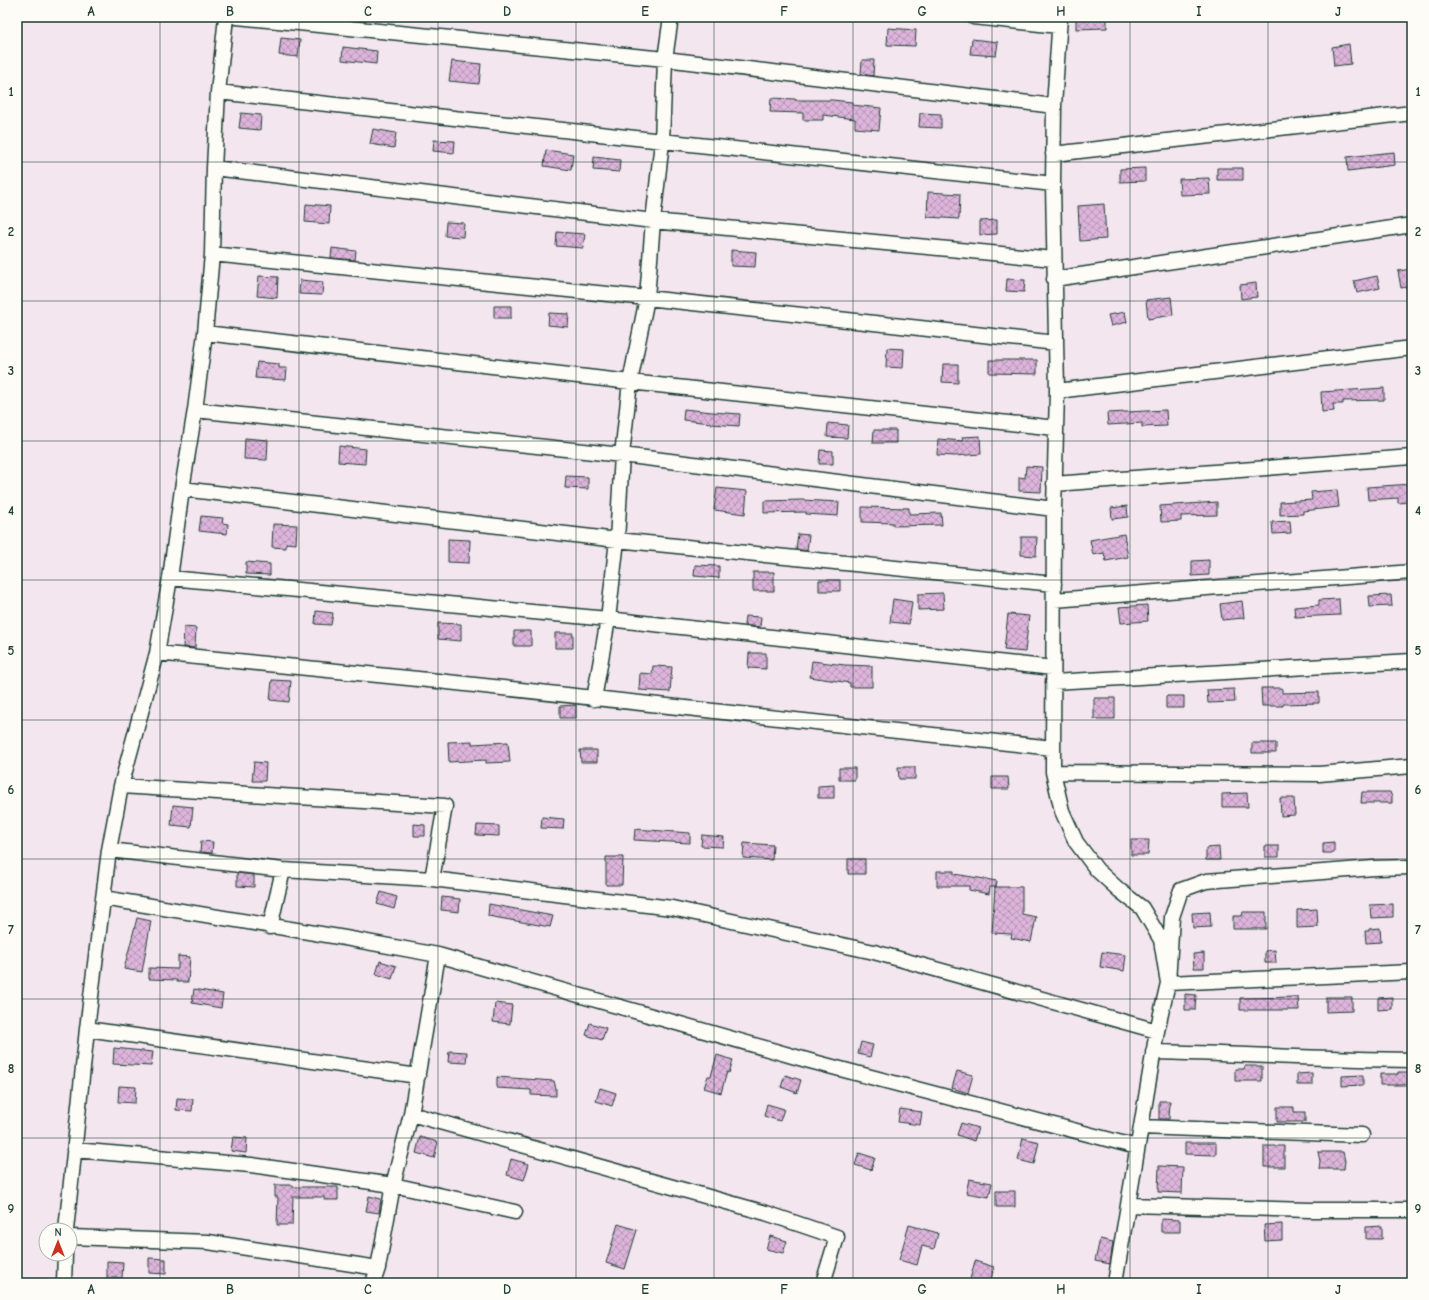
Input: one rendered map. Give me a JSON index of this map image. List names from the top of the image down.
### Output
{
  "north": "top",
  "grid": {
    "columns": [
      "A",
      "B",
      "C",
      "D",
      "E",
      "F",
      "G",
      "H",
      "I",
      "J"
    ],
    "rows": [
      "1",
      "2",
      "3",
      "4",
      "5",
      "6",
      "7",
      "8",
      "9"
    ]
  }
}
